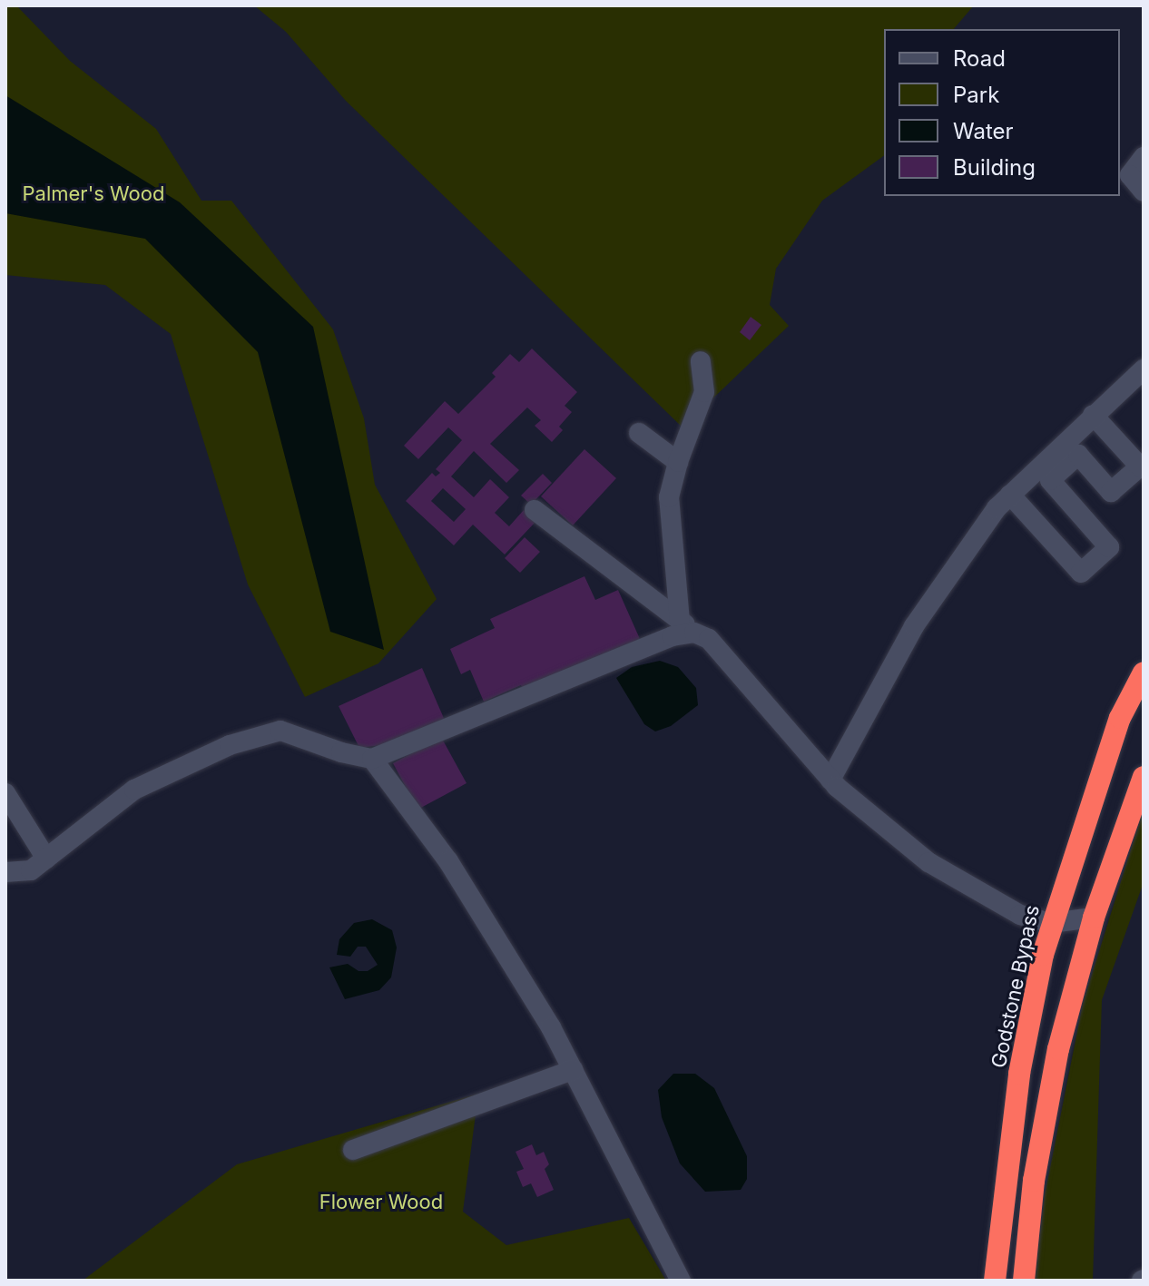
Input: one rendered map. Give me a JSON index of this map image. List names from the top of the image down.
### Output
{
  "streets": {
    "highway": ["Godstone Bypass"]
  },
  "parks": ["Palmer's Wood", "Flower Wood"],
  "legend": [
    "Road",
    "Park",
    "Water",
    "Building"
  ]
}
